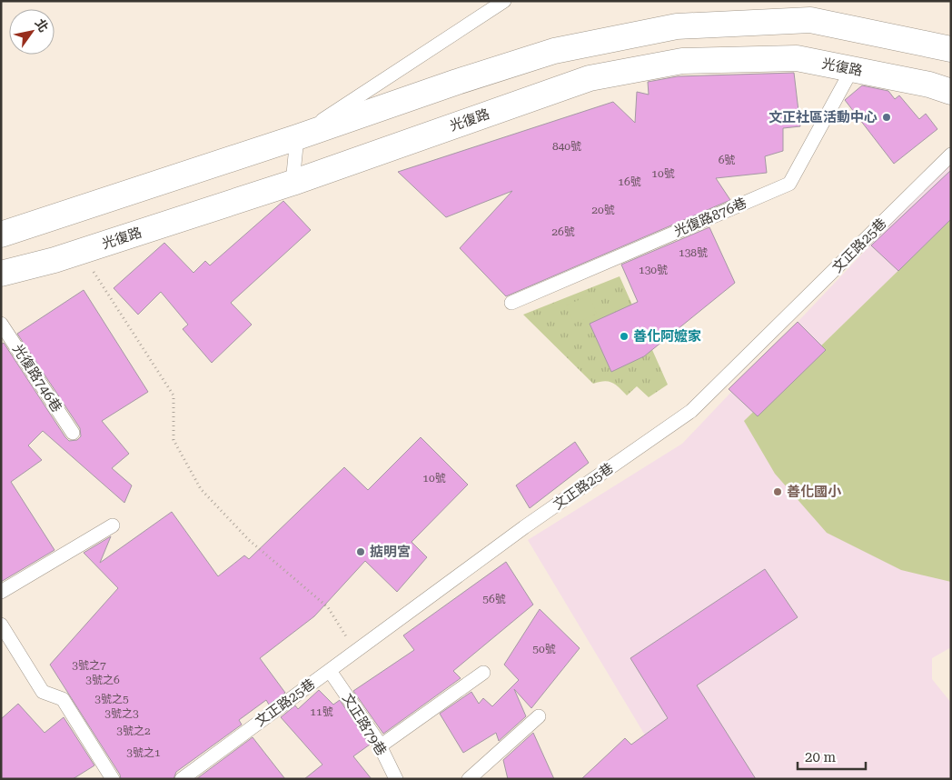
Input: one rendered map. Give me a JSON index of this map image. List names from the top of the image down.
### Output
{
  "streets": {
    "street": ["光復路"],
    "lane": [
      "光復路876巷",
      "文正路25巷",
      "光復路746巷",
      "文正路79巷"
    ]
  },
  "crossings": [
    ["光復路", "光復路876巷"],
    ["文正路25巷", "文正路79巷"]
  ],
  "places": [
    "文正社區活動中心",
    "善化阿嬤家",
    "善化國小",
    "掂明宮"
  ],
  "house_numbers": [
    "840號",
    "6號",
    "10號",
    "16號",
    "20號",
    "26號",
    "138號",
    "130號",
    "10號",
    "56號",
    "50號",
    "3號之7",
    "3號之6",
    "3號之5",
    "11號",
    "3號之3",
    "3號之2",
    "3號之1"
  ],
  "scale_bar": "20 m",
  "north": "top right"
}
